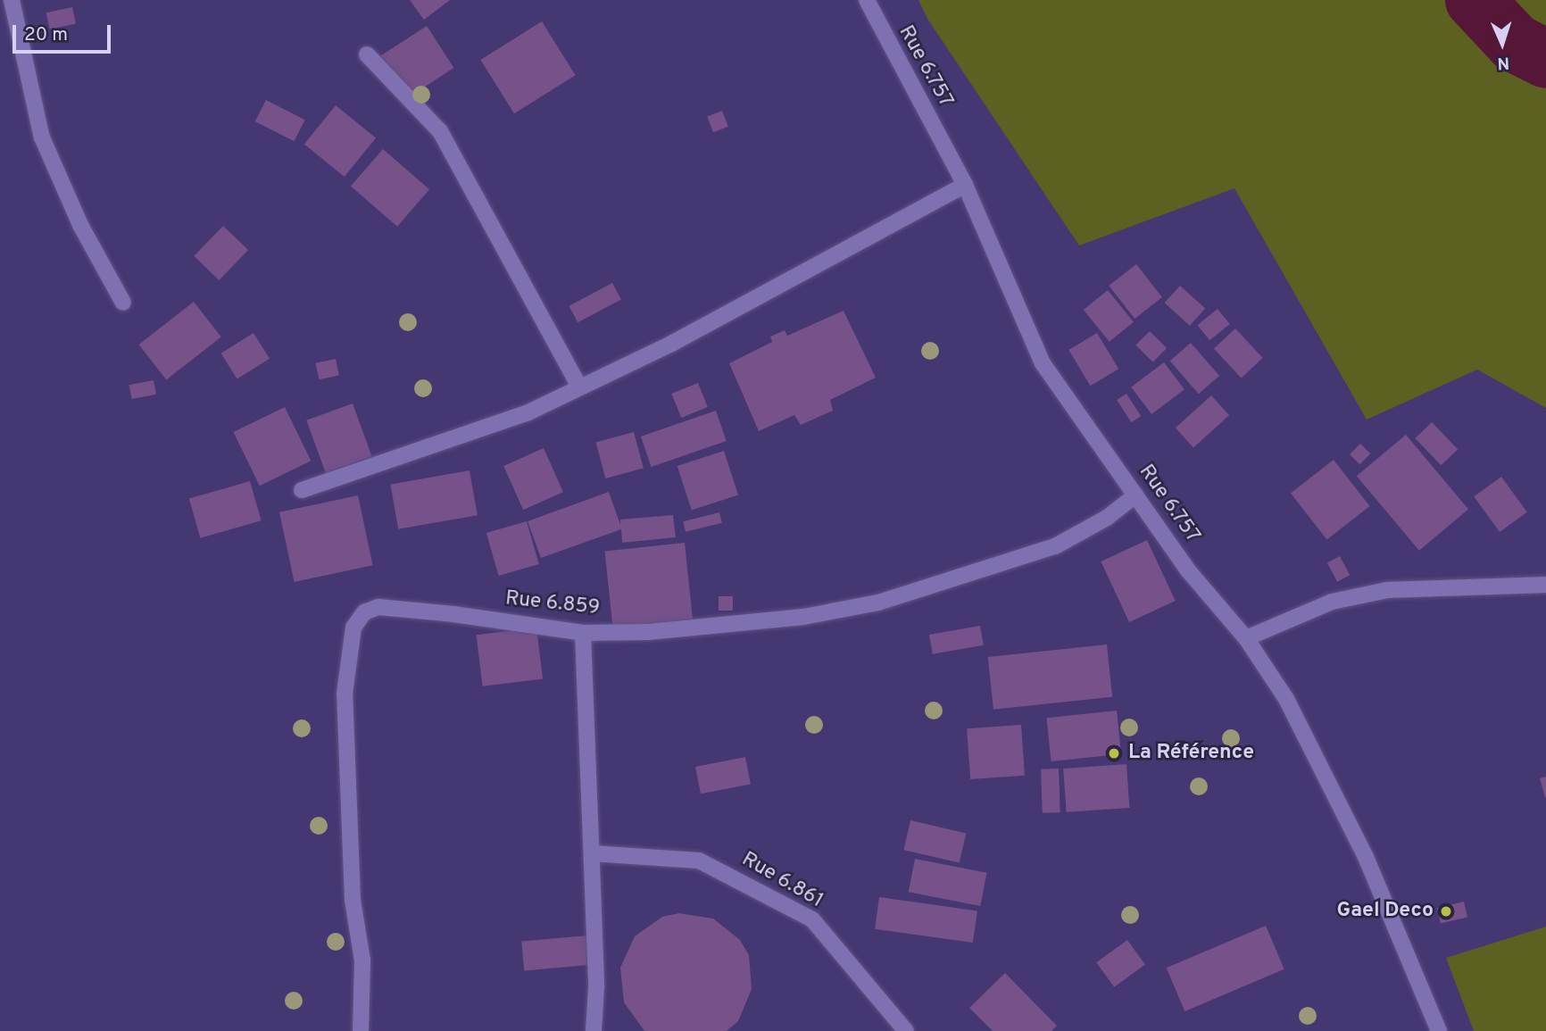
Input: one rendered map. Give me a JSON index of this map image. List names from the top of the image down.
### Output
{
  "streets": {
    "street": ["Rue 6.757", "Rue 6.859", "Rue 6.861"]
  },
  "crossings": [
    ["Rue 6.757", "Rue 6.859"]
  ],
  "places": ["La Référence", "Gael Deco"],
  "scale_bar": "20 m",
  "north": "bottom"
}
